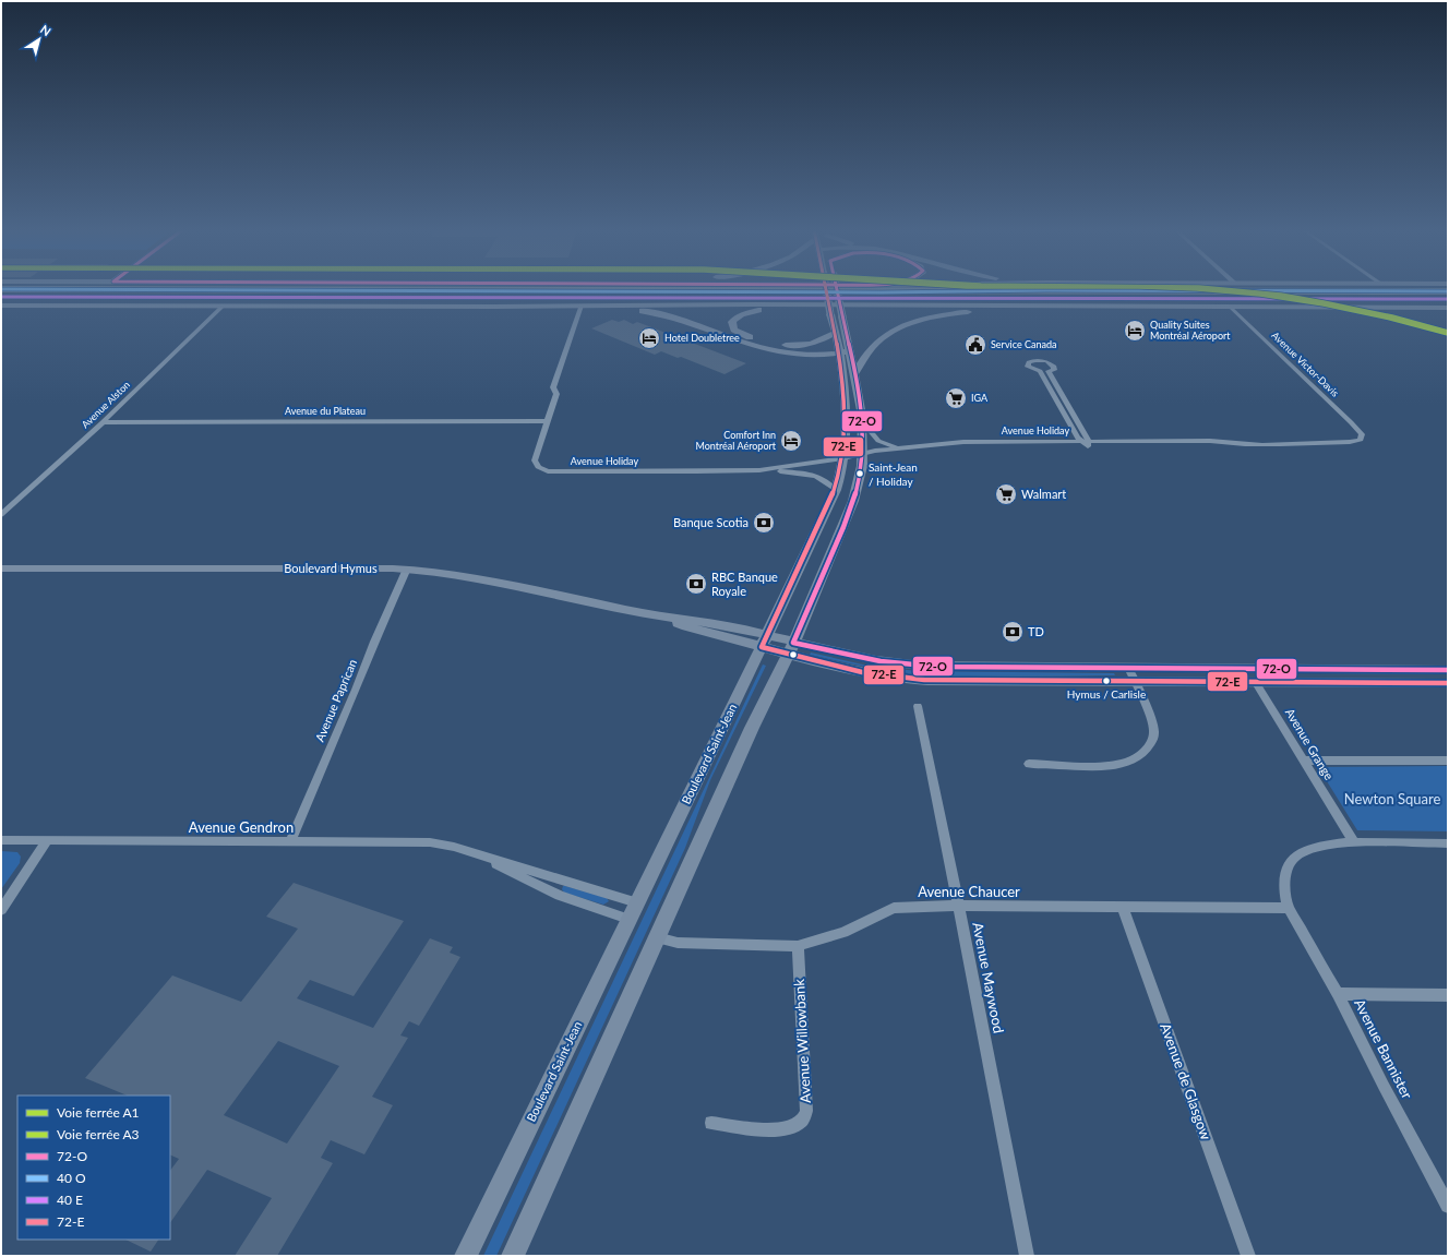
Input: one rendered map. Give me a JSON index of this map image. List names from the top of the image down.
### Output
{
  "streets": {
    "main road": ["Boulevard Hymus", "Boulevard Saint-Jean"],
    "street": [
      "Avenue Victor-Davis",
      "Avenue Alston",
      "Avenue du Plateau",
      "Avenue Holiday",
      "Avenue Paprican",
      "Avenue Grange",
      "Avenue Gendron",
      "Avenue Chaucer",
      "Avenue Maywood",
      "Avenue Willowbank",
      "Avenue Bannister",
      "Avenue de Glasgow"
    ]
  },
  "crossings": [
    ["Avenue Victor-Davis", "Avenue Holiday"],
    ["Avenue Alston", "Avenue du Plateau"],
    ["Avenue du Plateau", "Avenue Holiday"],
    ["Avenue Holiday", "Boulevard Saint-Jean"],
    ["Boulevard Hymus", "Avenue Paprican"],
    ["Boulevard Hymus", "Avenue Grange"],
    ["Boulevard Hymus", "Boulevard Saint-Jean"],
    ["Avenue Paprican", "Avenue Gendron"],
    ["Avenue Grange", "Avenue Bannister"],
    ["Boulevard Saint-Jean", "Avenue Gendron"],
    ["Avenue Chaucer", "Avenue Maywood"],
    ["Avenue Chaucer", "Avenue Willowbank"],
    ["Avenue Chaucer", "Avenue Bannister"],
    ["Avenue Chaucer", "Avenue de Glasgow"]
  ],
  "parks": ["Newton Square"],
  "places": {
    "hotel": ["Quality Suites Montréal Aéroport", "Hotel Doubletree", "Comfort Inn Montréal Aéroport"],
    "public building": ["Service Canada"],
    "supermarket": ["IGA", "Walmart"],
    "other": ["Saint-Jean / Holiday", "Hymus / Carlisle"],
    "bank": ["Banque Scotia", "RBC Banque Royale", "TD"]
  },
  "lines": [
    "rail line A1",
    "rail line A3",
    "transit line 72-O",
    "transit line 72-E"
  ],
  "legend": [
    "Voie ferrée A1",
    "Voie ferrée A3",
    "72-O",
    "40 O",
    "40 E",
    "72-E"
  ],
  "north": "top right"
}
